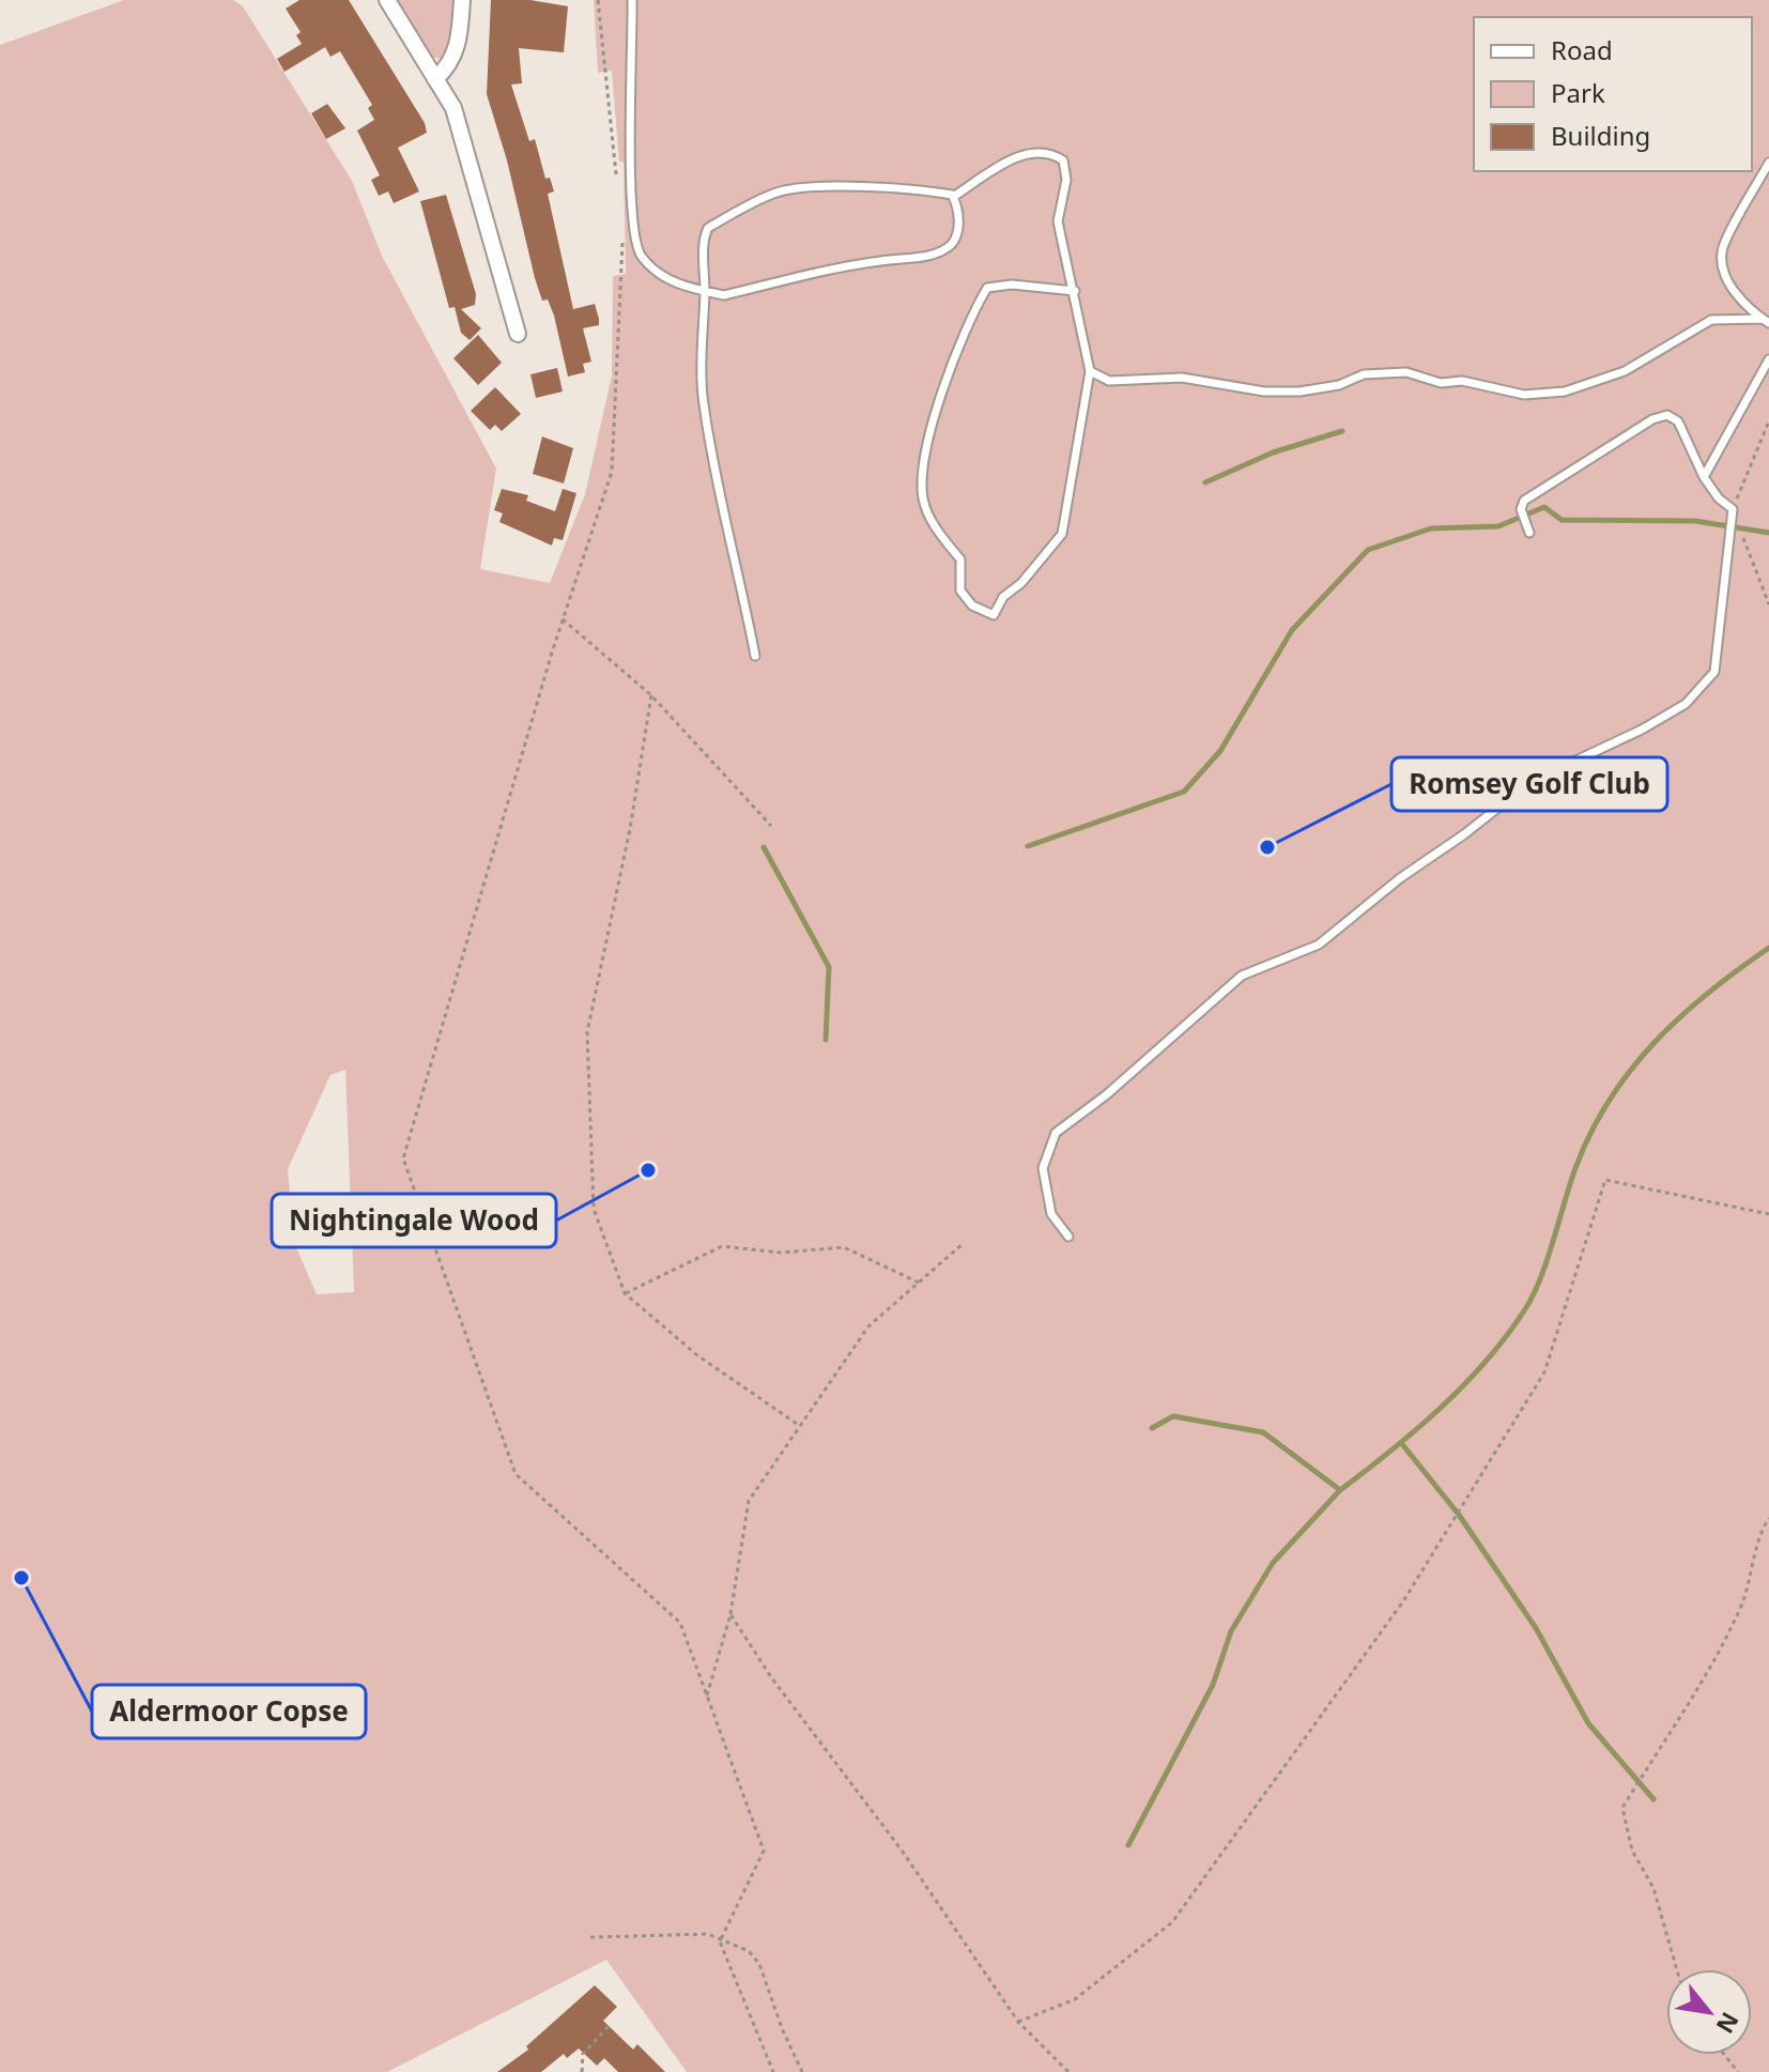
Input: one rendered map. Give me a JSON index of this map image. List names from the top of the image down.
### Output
{
  "places": ["Romsey Golf Club", "Nightingale Wood", "Aldermoor Copse"],
  "legend": ["Road", "Park", "Building"],
  "north": "bottom right"
}
